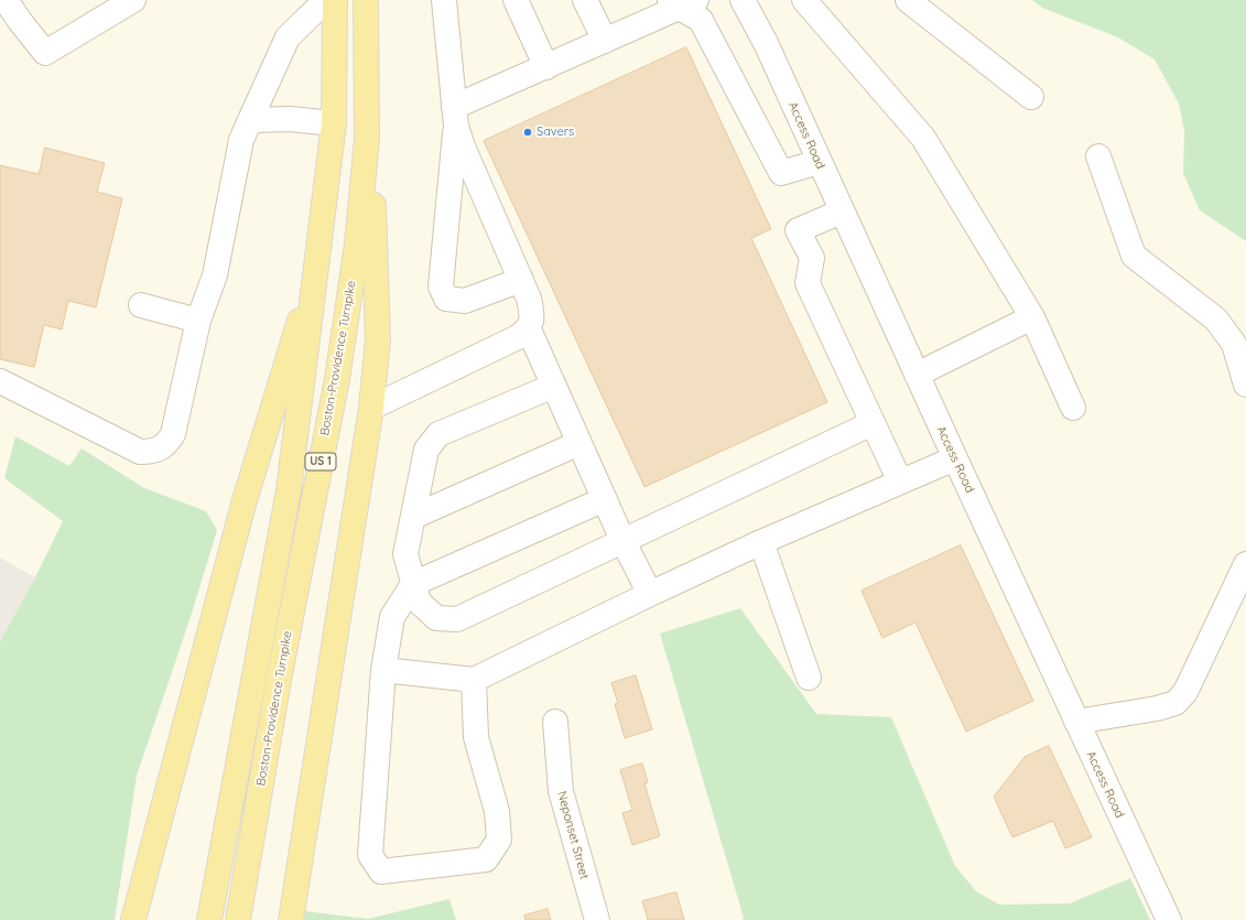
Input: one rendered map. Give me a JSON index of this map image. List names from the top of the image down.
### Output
{
  "streets": {
    "main road": ["Boston-Providence Turnpike", "US 1"],
    "street": ["Access Road", "Neponset Street"]
  },
  "places": ["Savers"]
}
